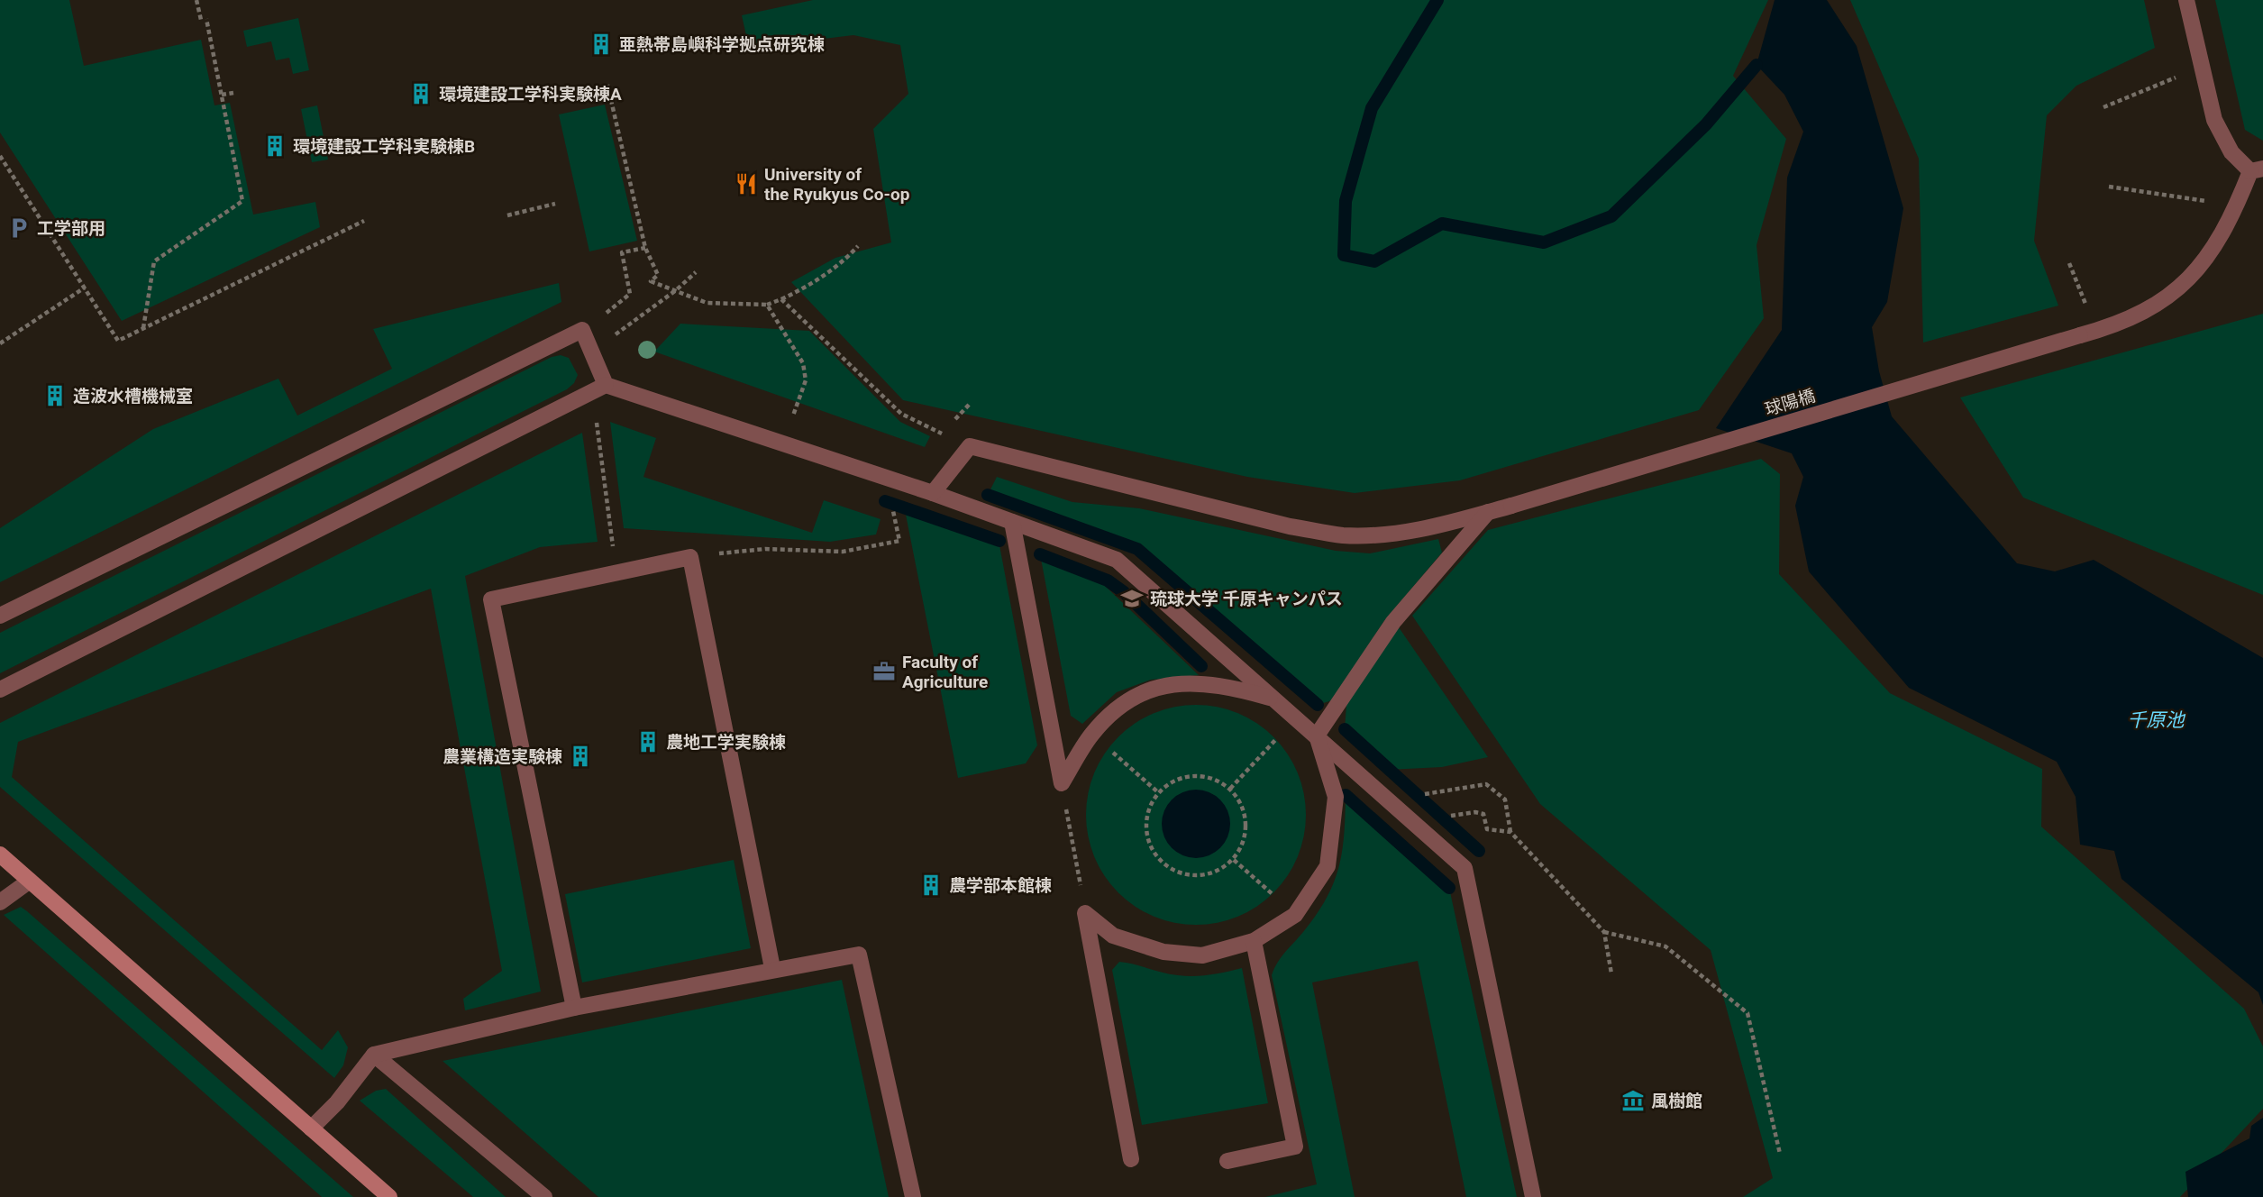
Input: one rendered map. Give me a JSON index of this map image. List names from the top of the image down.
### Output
{
  "streets": {
    "street": ["球陽橋"]
  },
  "water": ["千原池"],
  "places": {
    "building": [
      "亜熱帯島嶼科学拠点研究棟",
      "環境建設工学科実験棟A",
      "環境建設工学科実験棟B",
      "造波水槽機械室",
      "農地工学実験棟",
      "農業構造実験棟",
      "農学部本館棟"
    ],
    "restaurant": ["University of the Ryukyus Co-op"],
    "parking": ["工学部用"],
    "school or university": ["琉球大学 千原キャンパス"],
    "office": ["Faculty of Agriculture"],
    "museum": ["風樹館"]
  }
}
